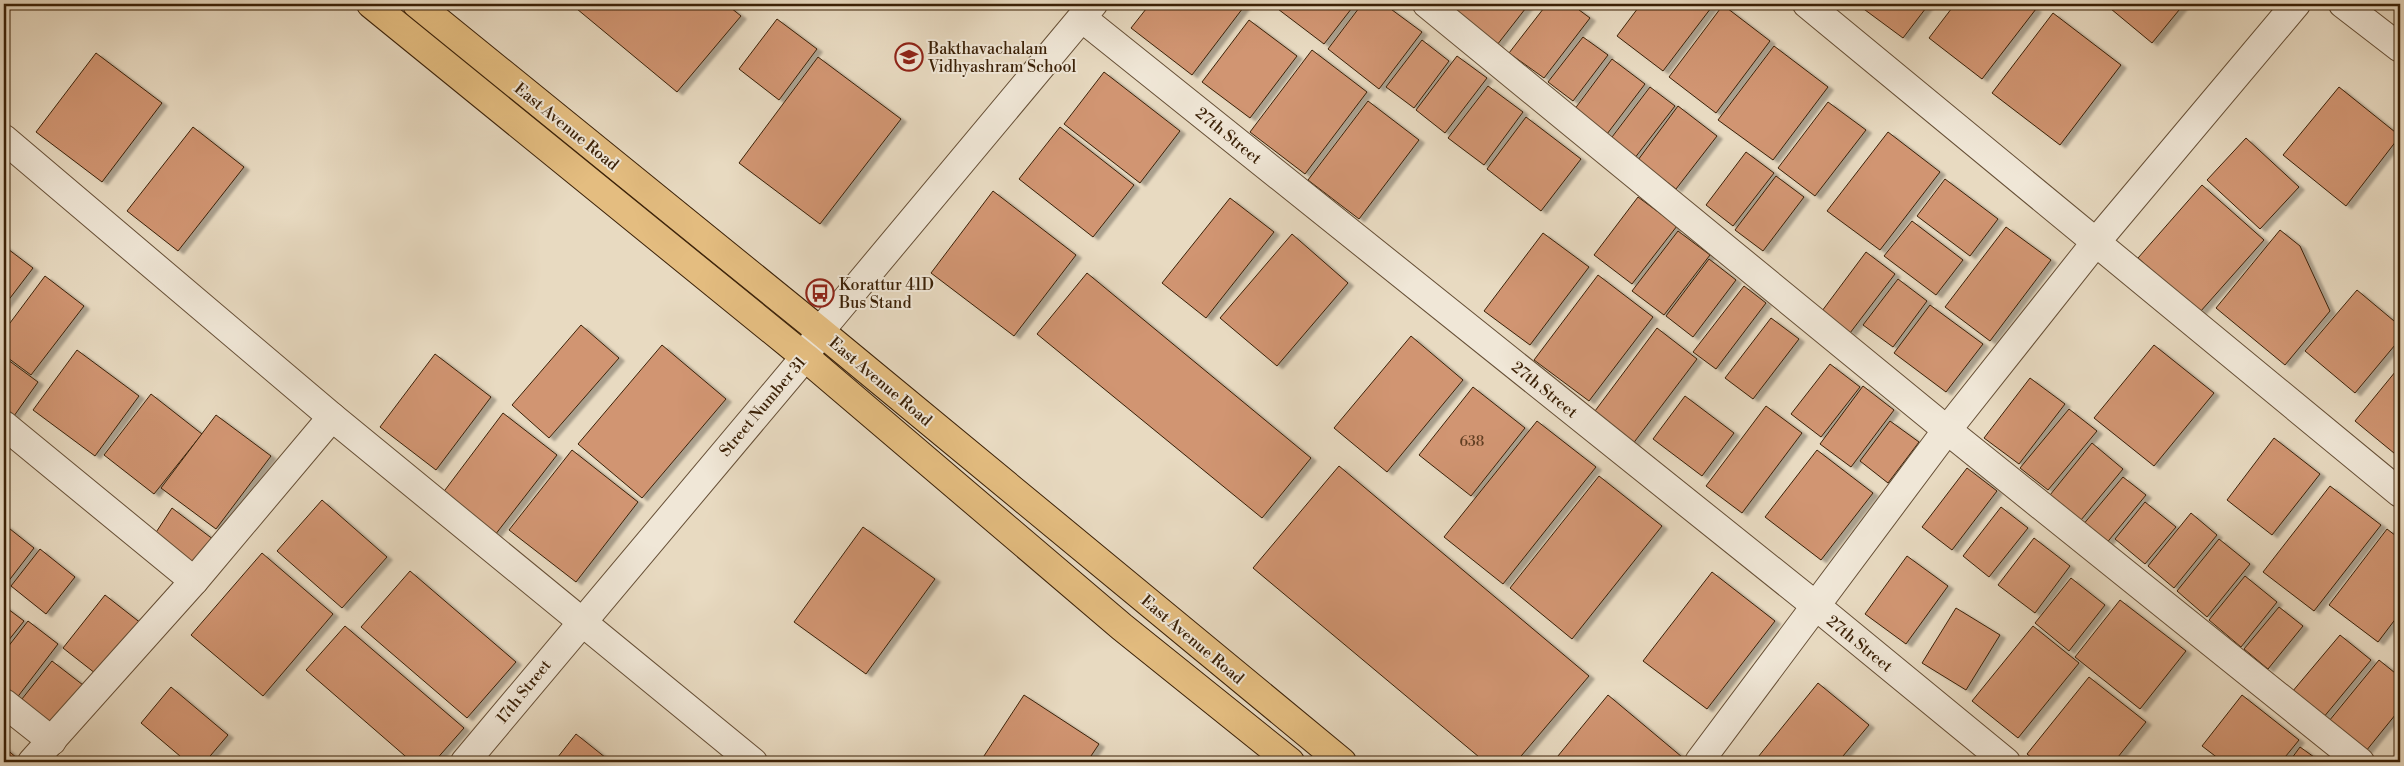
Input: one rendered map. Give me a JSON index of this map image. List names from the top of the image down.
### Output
{
  "streets": {
    "main road": ["East Avenue Road"],
    "street": ["27th Street", "Street Number 31", "17th Street"]
  },
  "crossings": [
    ["East Avenue Road", "Street Number 31"],
    ["27th Street", "Street Number 31"],
    ["Street Number 31", "17th Street"]
  ],
  "places": {
    "school or university": ["Bakthavachalam Vidhyashram School"],
    "bus stop": ["Korattur 41D Bus Stand"]
  },
  "house_numbers": ["638"]
}
